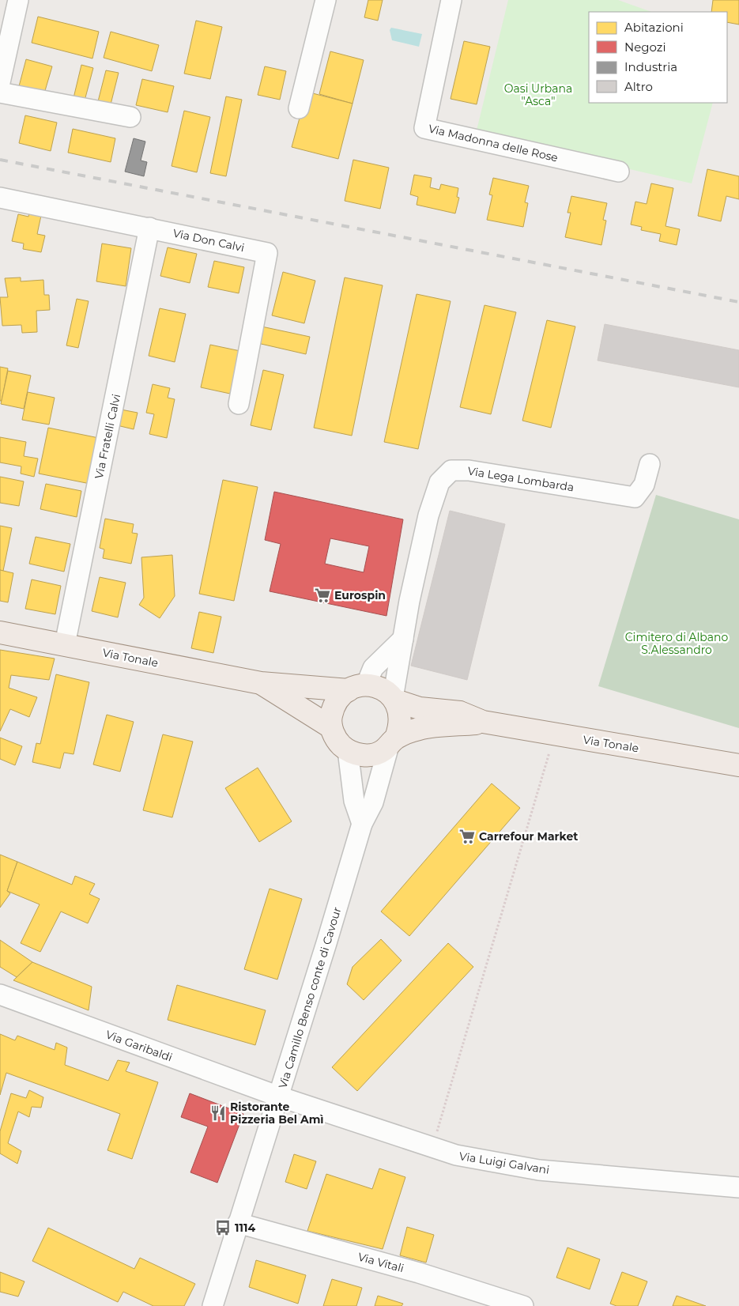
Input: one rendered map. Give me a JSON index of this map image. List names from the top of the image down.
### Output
{
  "streets": {
    "main road": ["Via Tonale"],
    "street": [
      "Via Madonna delle Rose",
      "Via Don Calvi",
      "Via Fratelli Calvi",
      "Via Lega Lombarda",
      "Via Camillo Benso conte di Cavour",
      "Via Garibaldi",
      "Via Luigi Galvani",
      "Via Vitali"
    ]
  },
  "crossings": [
    ["Via Don Calvi", "Via Fratelli Calvi"],
    ["Via Fratelli Calvi", "Via Tonale"],
    ["Via Lega Lombarda", "Via Tonale"],
    ["Via Lega Lombarda", "Via Camillo Benso conte di Cavour"],
    ["Via Tonale", "Via Camillo Benso conte di Cavour"],
    ["Via Camillo Benso conte di Cavour", "Via Garibaldi"],
    ["Via Camillo Benso conte di Cavour", "Via Luigi Galvani"],
    ["Via Camillo Benso conte di Cavour", "Via Vitali"],
    ["Via Garibaldi", "Via Luigi Galvani"]
  ],
  "parks": ["Oasi Urbana \"Asca\"", "Cimitero di Albano S.Alessandro"],
  "places": {
    "supermarket": ["Eurospin", "Carrefour Market"],
    "restaurant": ["Ristorante Pizzeria Bel Amì"],
    "bus stop": ["1114"]
  },
  "legend": [
    "Abitazioni",
    "Negozi",
    "Industria",
    "Altro"
  ]
}
